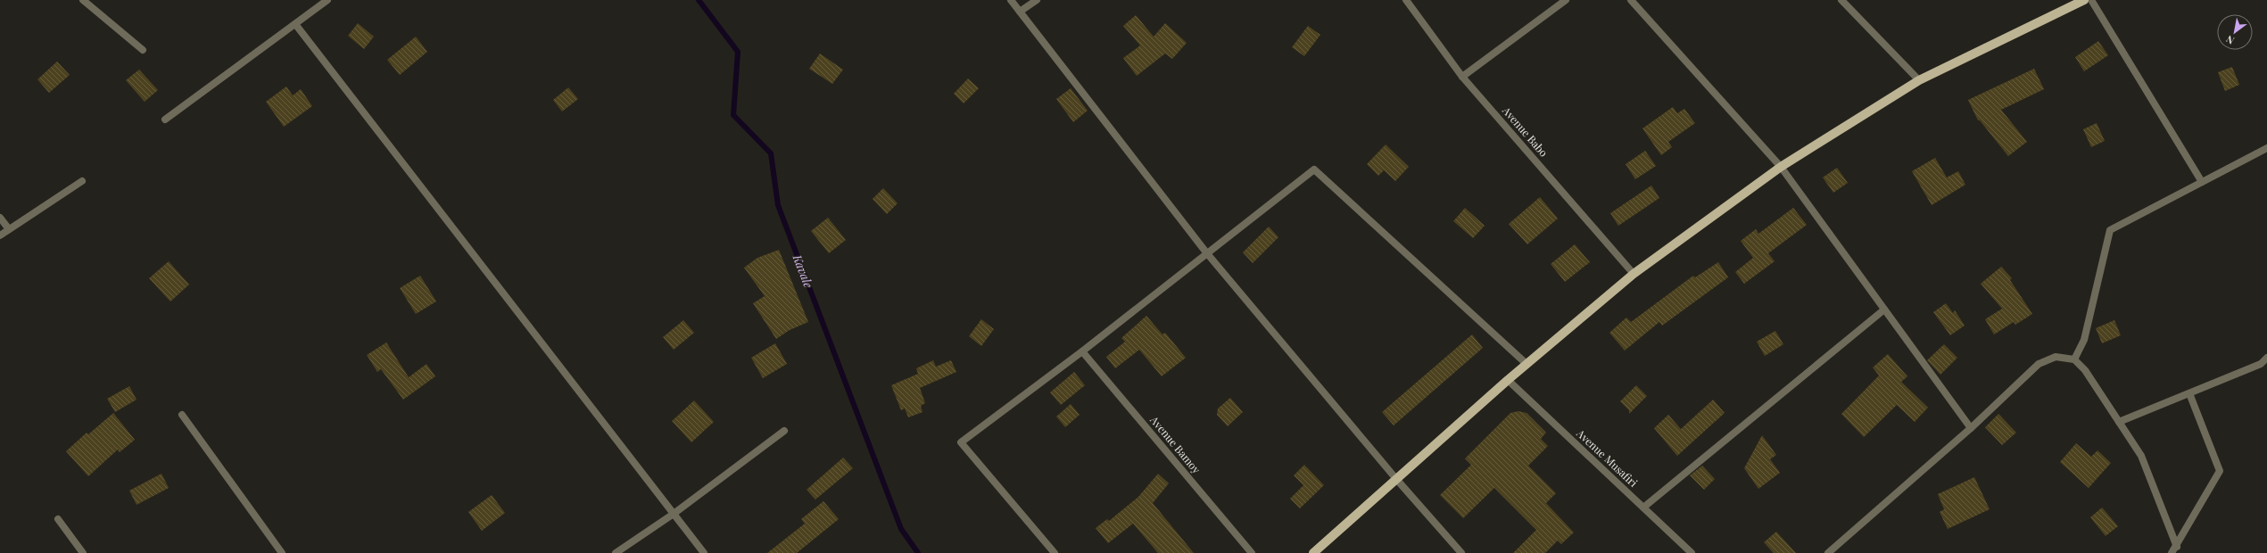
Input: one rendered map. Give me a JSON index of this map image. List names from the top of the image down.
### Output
{
  "streets": {
    "street": ["Avenue Babo", "Avenue Bamoy", "Avenue Musafiri"]
  },
  "water": ["Kavale"],
  "north": "bottom left"
}
